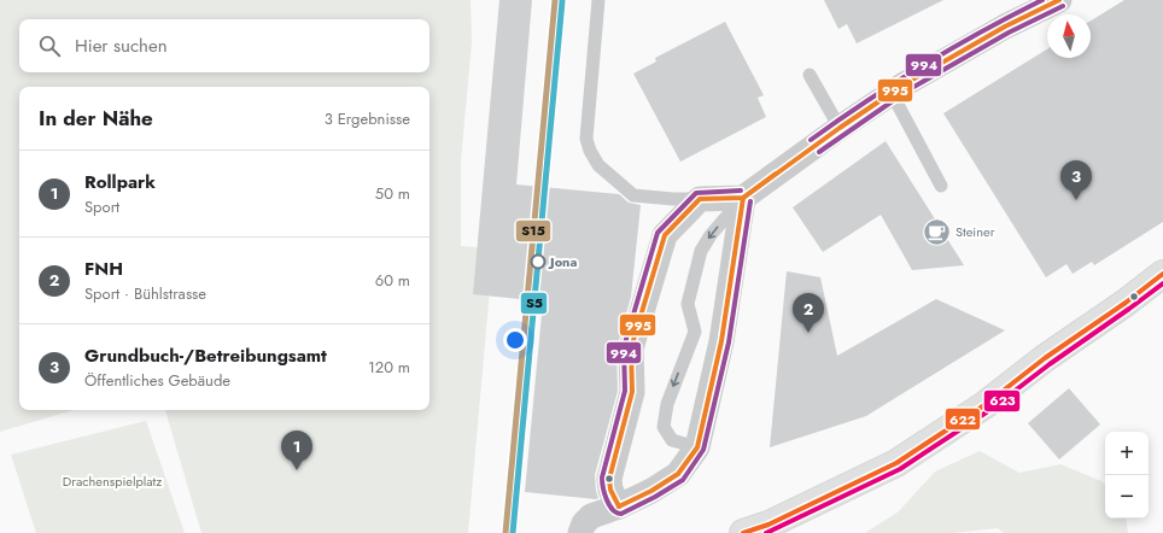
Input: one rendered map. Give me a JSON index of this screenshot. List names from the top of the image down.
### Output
{
  "parks": ["Drachenspielplatz"],
  "places": {
    "cafe": ["Steiner"],
    "other": ["Jona"]
  },
  "lines": [
    "transit line S15",
    "transit line 995",
    "transit line 994",
    "transit line S5",
    "transit line 622",
    "transit line 623"
  ],
  "north": "top",
  "page": {
    "search": "Hier suchen",
    "heading": ["In der Nähe", "3 Ergebnisse"],
    "list": [
      {
        "mark": "1",
        "name": "Rollpark",
        "note": "Sport",
        "value": "50 m"
      },
      {
        "mark": "2",
        "name": "FNH",
        "note": "Sport · Bühlstrasse",
        "value": "60 m"
      },
      {
        "mark": "3",
        "name": "Grundbuch-/Betreibungsamt",
        "note": "Öffentliches Gebäude",
        "value": "120 m"
      }
    ],
    "pins": ["3", "2", "1"],
    "map_buttons": ["+", "−"]
  }
}
